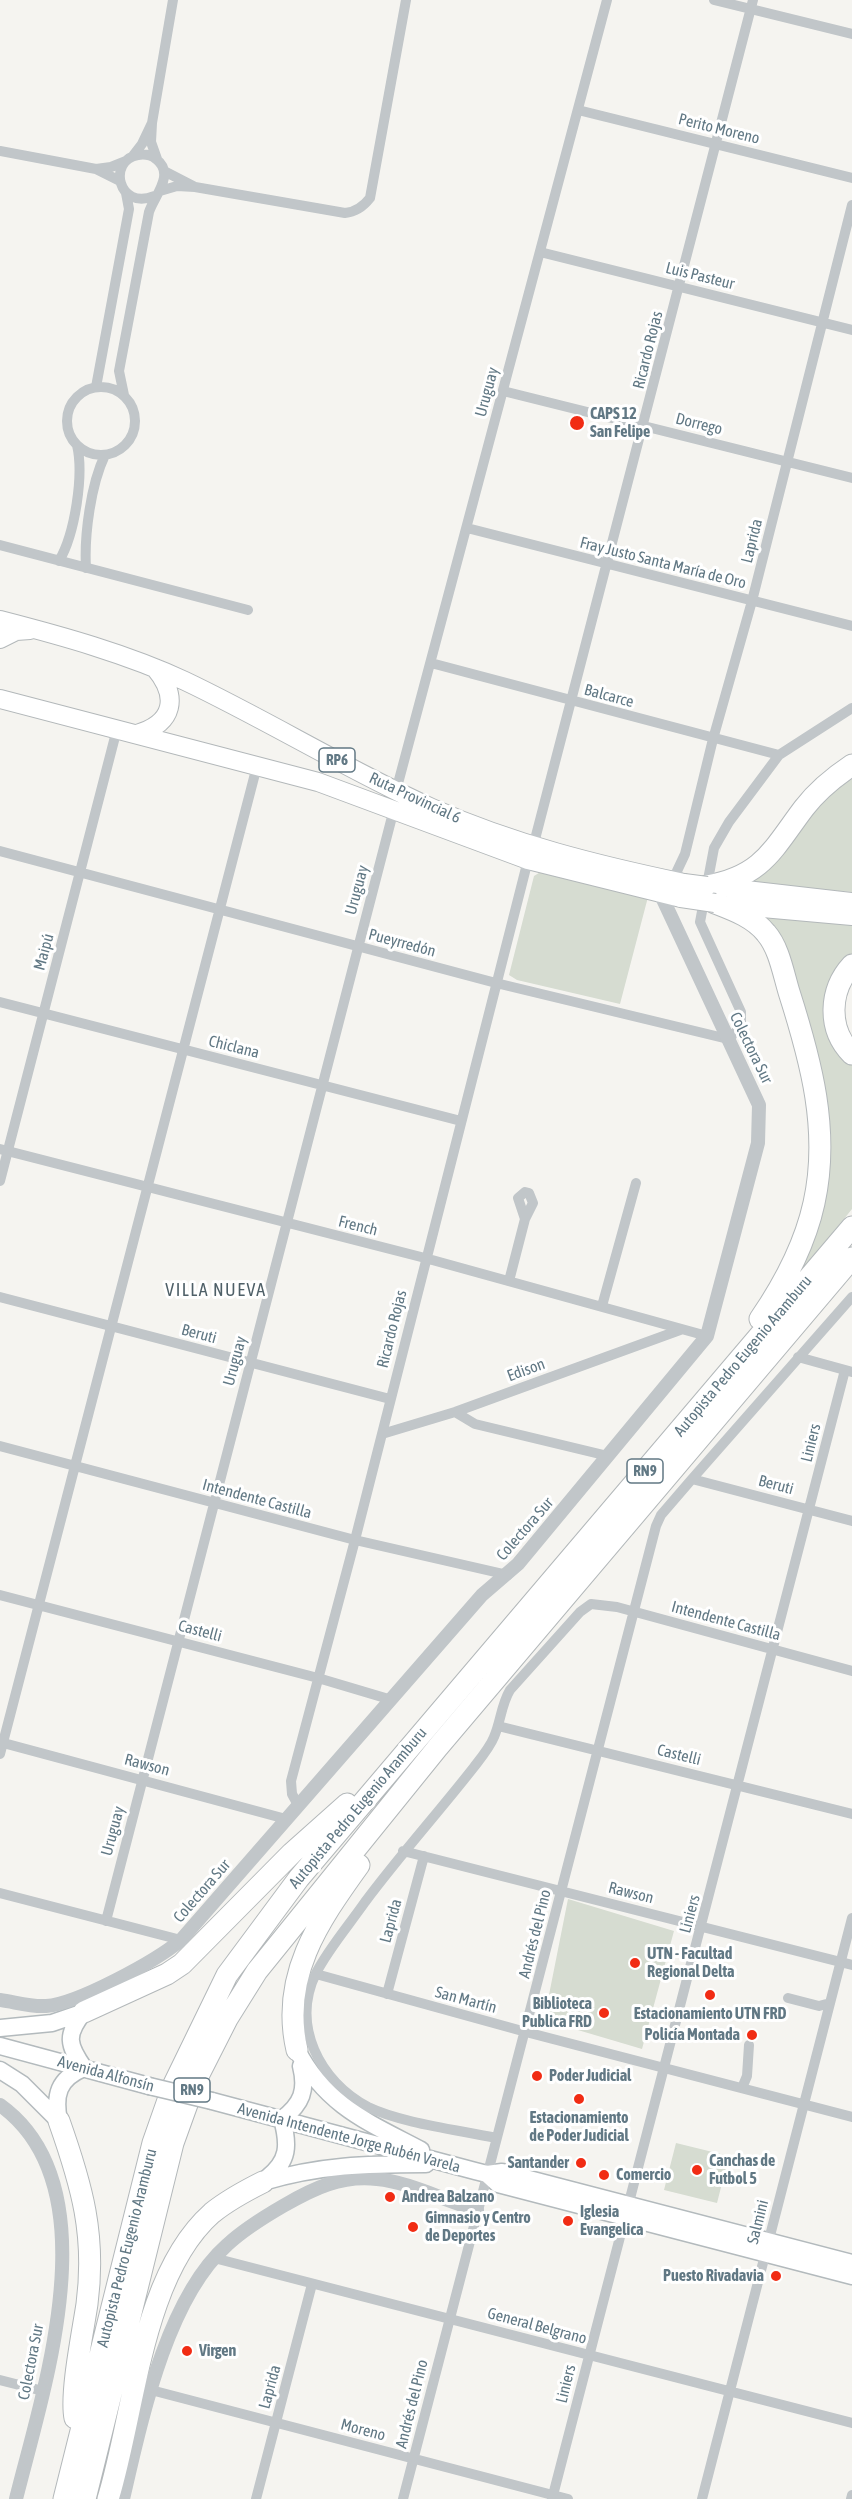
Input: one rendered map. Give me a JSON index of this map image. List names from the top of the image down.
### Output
{
  "streets": {
    "highway": [
      "RP6",
      "Ruta Provincial 6",
      "Autopista Pedro Eugenio Aramburu",
      "RN9"
    ],
    "main road": ["Avenida Alfonsín", "Avenida Intendente Jorge Rubén Varela"],
    "street": [
      "Perito Moreno",
      "Luis Pasteur",
      "Ricardo Rojas",
      "Uruguay",
      "Dorrego",
      "Laprida",
      "Fray Justo Santa María de Oro",
      "Balcarce",
      "Pueyrredón",
      "Maipú",
      "Chiclana",
      "Colectora Sur",
      "French",
      "Beruti",
      "Edison",
      "Liniers",
      "Intendente Castilla",
      "Castelli",
      "Rawson",
      "Andrés del Pino",
      "San Martín",
      "Salmini",
      "General Belgrano",
      "Moreno"
    ]
  },
  "crossings": [
    ["Perito Moreno", "Ricardo Rojas"],
    ["Perito Moreno", "Uruguay"],
    ["Luis Pasteur", "Ricardo Rojas"],
    ["Luis Pasteur", "Uruguay"],
    ["Luis Pasteur", "Laprida"],
    ["Ricardo Rojas", "Dorrego"],
    ["Ricardo Rojas", "Fray Justo Santa María de Oro"],
    ["Ricardo Rojas", "Balcarce"],
    ["Ricardo Rojas", "Ruta Provincial 6"],
    ["Ricardo Rojas", "Pueyrredón"],
    ["Ricardo Rojas", "Chiclana"],
    ["Ricardo Rojas", "Colectora Sur"],
    ["Ricardo Rojas", "French"],
    ["Ricardo Rojas", "Beruti"],
    ["Ricardo Rojas", "Edison"],
    ["Ricardo Rojas", "Intendente Castilla"],
    ["Ricardo Rojas", "Castelli"],
    ["Uruguay", "Dorrego"],
    ["Uruguay", "Fray Justo Santa María de Oro"],
    ["Uruguay", "Balcarce"],
    ["Uruguay", "Ruta Provincial 6"],
    ["Uruguay", "Pueyrredón"],
    ["Uruguay", "Chiclana"],
    ["Uruguay", "French"],
    ["Uruguay", "Beruti"],
    ["Uruguay", "Intendente Castilla"],
    ["Uruguay", "Castelli"],
    ["Uruguay", "Rawson"],
    ["Dorrego", "Laprida"],
    ["Laprida", "Fray Justo Santa María de Oro"],
    ["Laprida", "Balcarce"],
    ["Laprida", "Ruta Provincial 6"],
    ["Laprida", "Rawson"],
    ["Laprida", "San Martín"],
    ["Laprida", "General Belgrano"],
    ["Laprida", "Moreno"],
    ["Ruta Provincial 6", "Maipú"],
    ["Ruta Provincial 6", "Colectora Sur"],
    ["Pueyrredón", "Maipú"],
    ["Pueyrredón", "Colectora Sur"],
    ["Maipú", "Chiclana"],
    ["Maipú", "French"],
    ["Colectora Sur", "French"],
    ["Colectora Sur", "Intendente Castilla"],
    ["Colectora Sur", "Castelli"],
    ["Colectora Sur", "Rawson"],
    ["French", "Edison"],
    ["Beruti", "Liniers"],
    ["Beruti", "Andrés del Pino"],
    ["Liniers", "Intendente Castilla"],
    ["Liniers", "Castelli"],
    ["Liniers", "Rawson"],
    ["Liniers", "San Martín"],
    ["Liniers", "Avenida Intendente Jorge Rubén Varela"],
    ["Liniers", "General Belgrano"],
    ["Liniers", "Moreno"],
    ["Intendente Castilla", "Castelli"],
    ["Intendente Castilla", "Andrés del Pino"],
    ["Castelli", "Andrés del Pino"],
    ["Rawson", "Andrés del Pino"],
    ["Rawson", "Salmini"],
    ["Andrés del Pino", "San Martín"],
    ["Andrés del Pino", "Avenida Intendente Jorge Rubén Varela"],
    ["Andrés del Pino", "General Belgrano"],
    ["Andrés del Pino", "Moreno"],
    ["San Martín", "Salmini"],
    ["Avenida Alfonsín", "Avenida Intendente Jorge Rubén Varela"],
    ["Avenida Intendente Jorge Rubén Varela", "Salmini"],
    ["Salmini", "General Belgrano"]
  ],
  "districts": ["VILLA NUEVA"],
  "places": [
    "CAPS 12 San Felipe",
    "UTN - Facultad Regional Delta",
    "Estacionamiento UTN FRD",
    "Biblioteca Publica FRD",
    "Policía Montada",
    "Poder Judicial",
    "Estacionamiento de Poder Judicial",
    "Santander",
    "Canchas de Futbol 5",
    "Comercio",
    "Andrea Balzano",
    "Iglesia Evangelica",
    "Gimnasio y Centro de Deportes",
    "Puesto Rivadavia",
    "Virgen"
  ]
}
